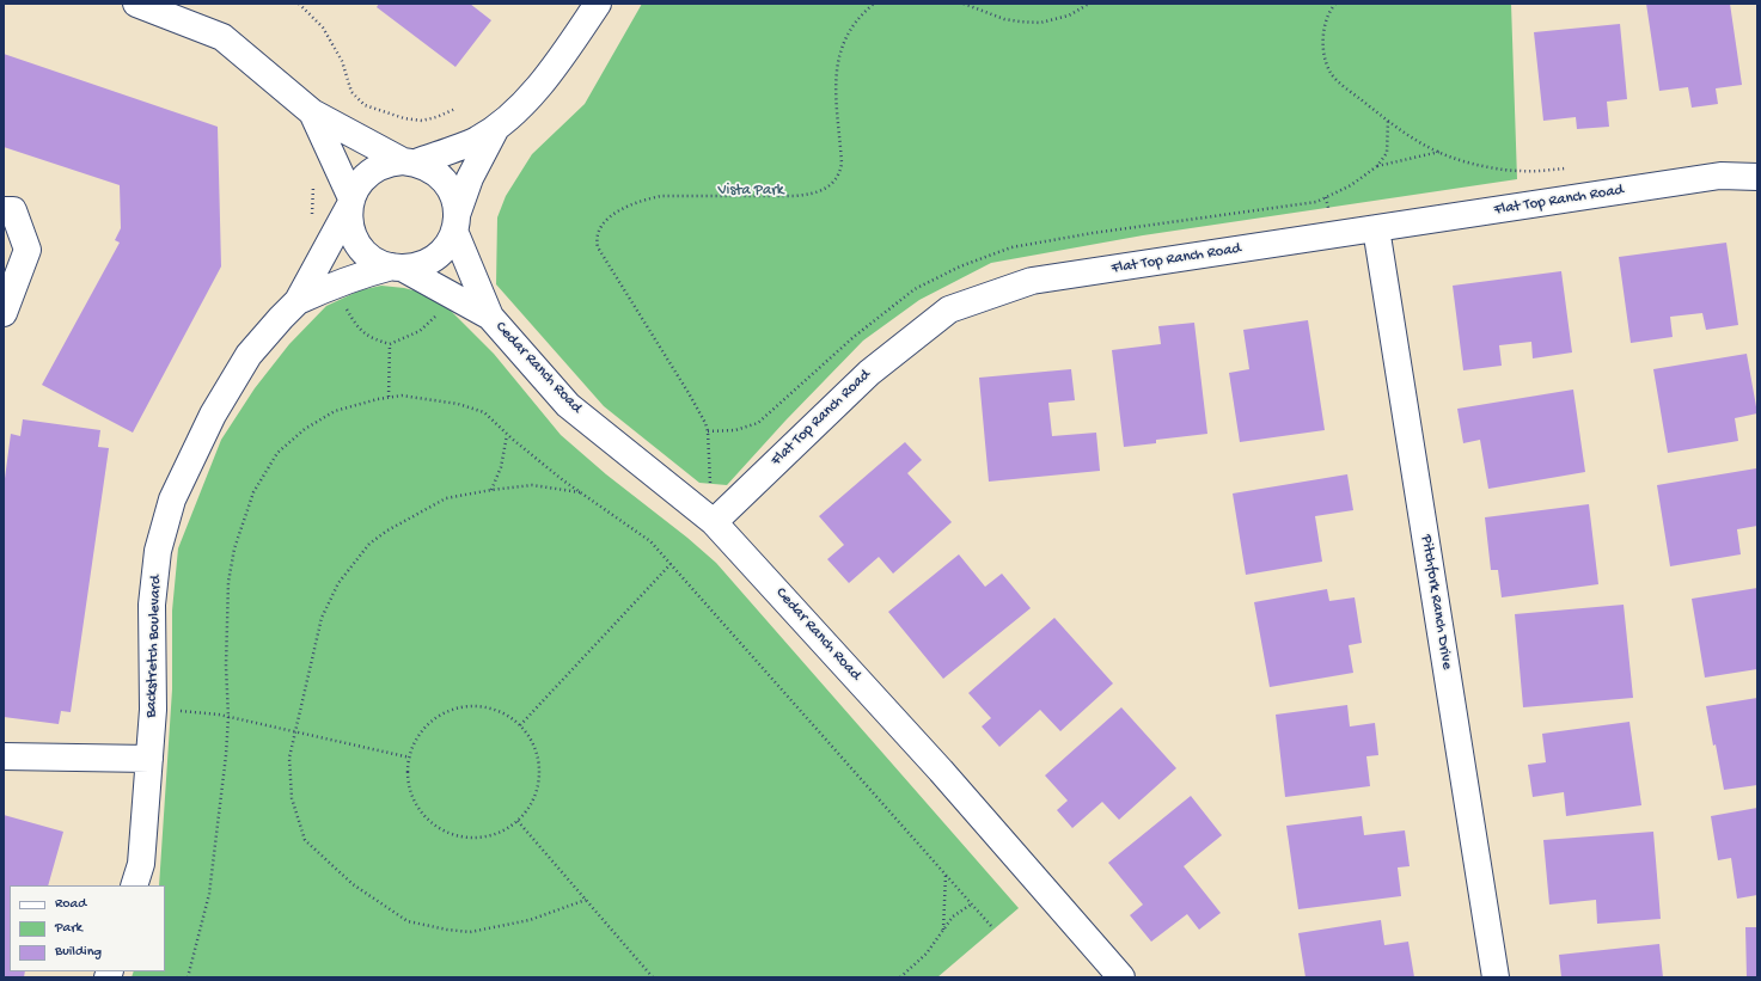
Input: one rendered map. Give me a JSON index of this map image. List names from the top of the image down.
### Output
{
  "streets": {
    "street": [
      "Flat Top Ranch Road",
      "Cedar Ranch Road",
      "Pitchfork Ranch Drive",
      "Backstretch Boulevard"
    ]
  },
  "crossings": [
    ["Flat Top Ranch Road", "Cedar Ranch Road"],
    ["Flat Top Ranch Road", "Pitchfork Ranch Drive"],
    ["Cedar Ranch Road", "Backstretch Boulevard"]
  ],
  "parks": ["Vista Park"],
  "legend": ["Road", "Park", "Building"]
}
